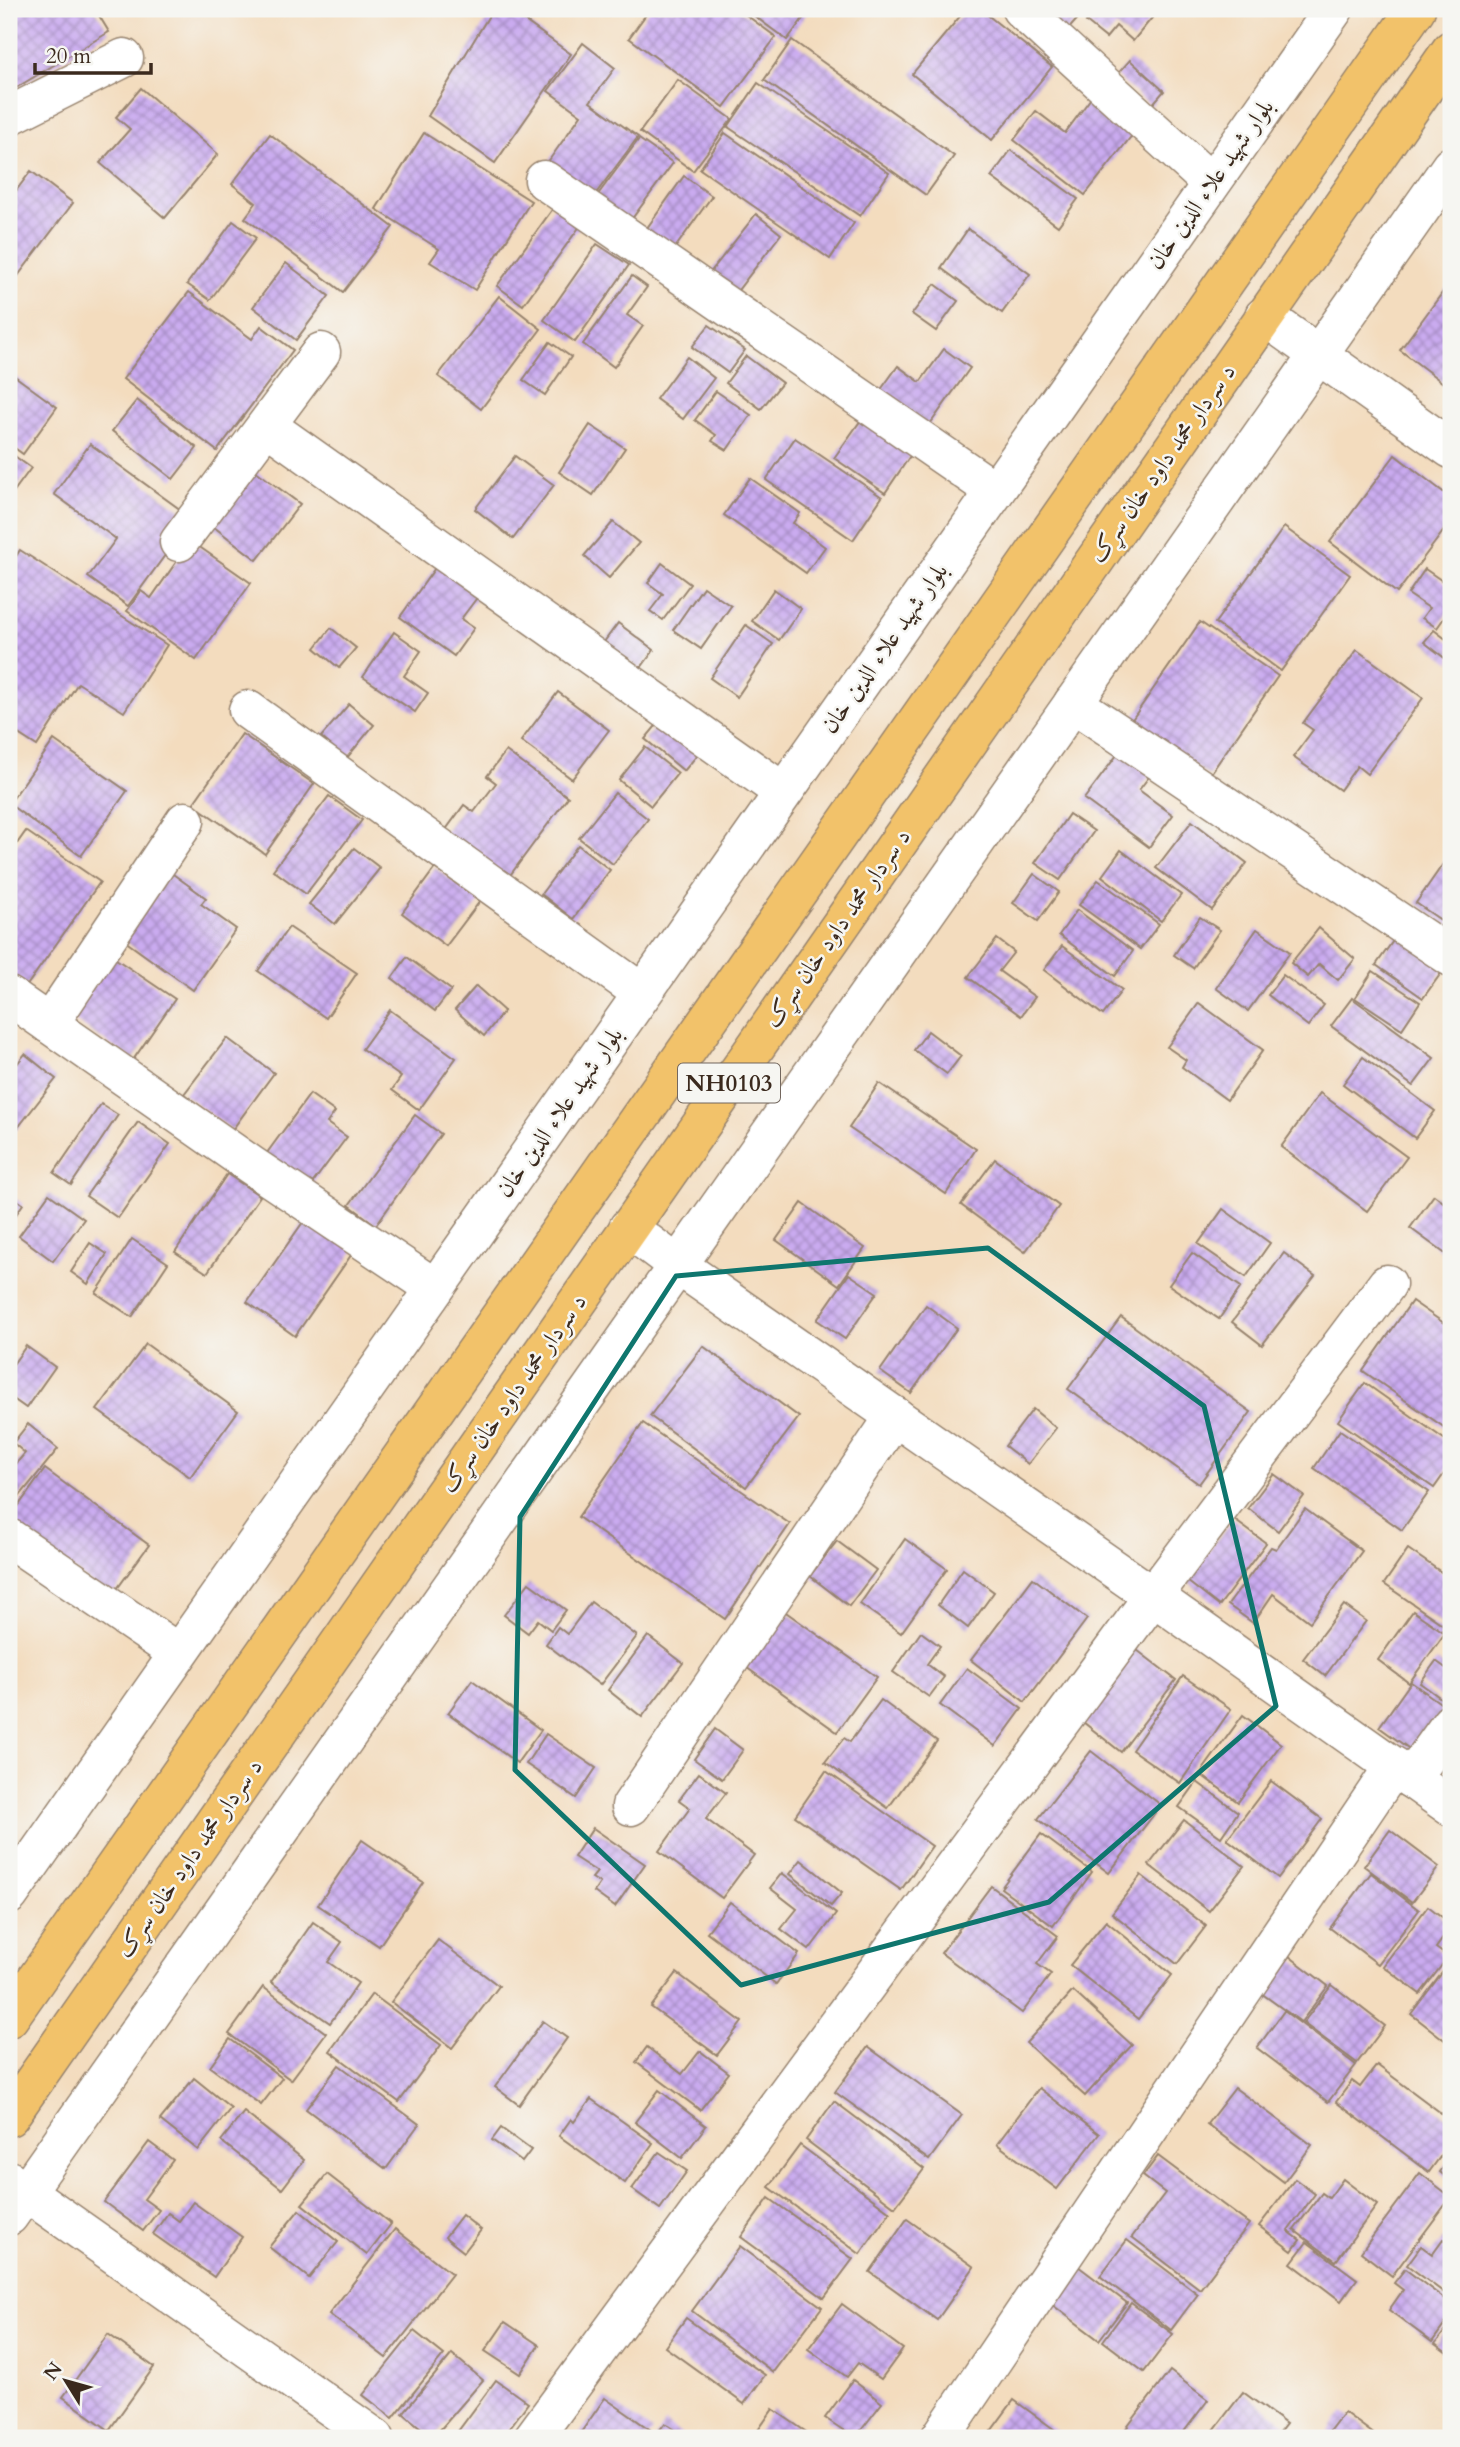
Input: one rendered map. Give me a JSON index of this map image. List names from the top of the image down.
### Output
{
  "streets": {
    "highway": ["د سردار محمد داود خان سړک", "NH0103"],
    "street": ["بلوار شهید علاء الدین خان"]
  },
  "scale_bar": "20 m",
  "north": "top left"
}
